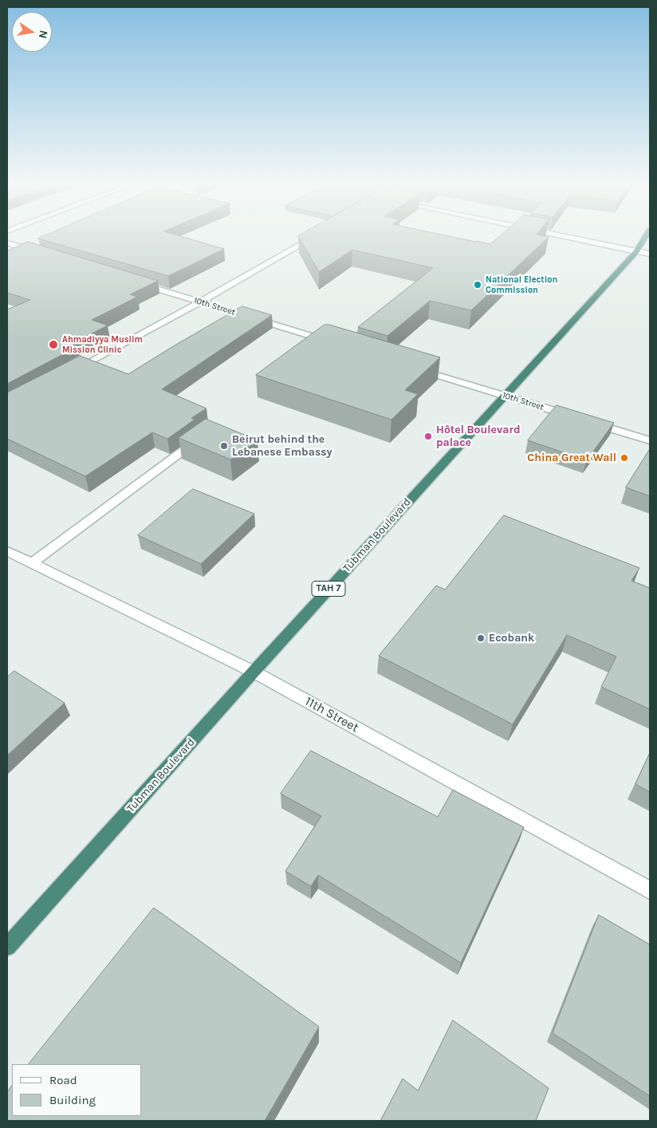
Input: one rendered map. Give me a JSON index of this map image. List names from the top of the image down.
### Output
{
  "streets": {
    "highway": ["Tubman Boulevard", "TAH 7"],
    "street": ["10th Street", "11th Street"]
  },
  "crossings": [
    ["10th Street", "Tubman Boulevard"],
    ["Tubman Boulevard", "11th Street"]
  ],
  "places": [
    "National Election Commission",
    "Ahmadiyya Muslim Mission Clinic",
    "Hôtel Boulevard palace",
    "Beirut behind the Lebanese Embassy",
    "China Great Wall",
    "Ecobank"
  ],
  "legend": ["Road", "Building"],
  "north": "right"
}
